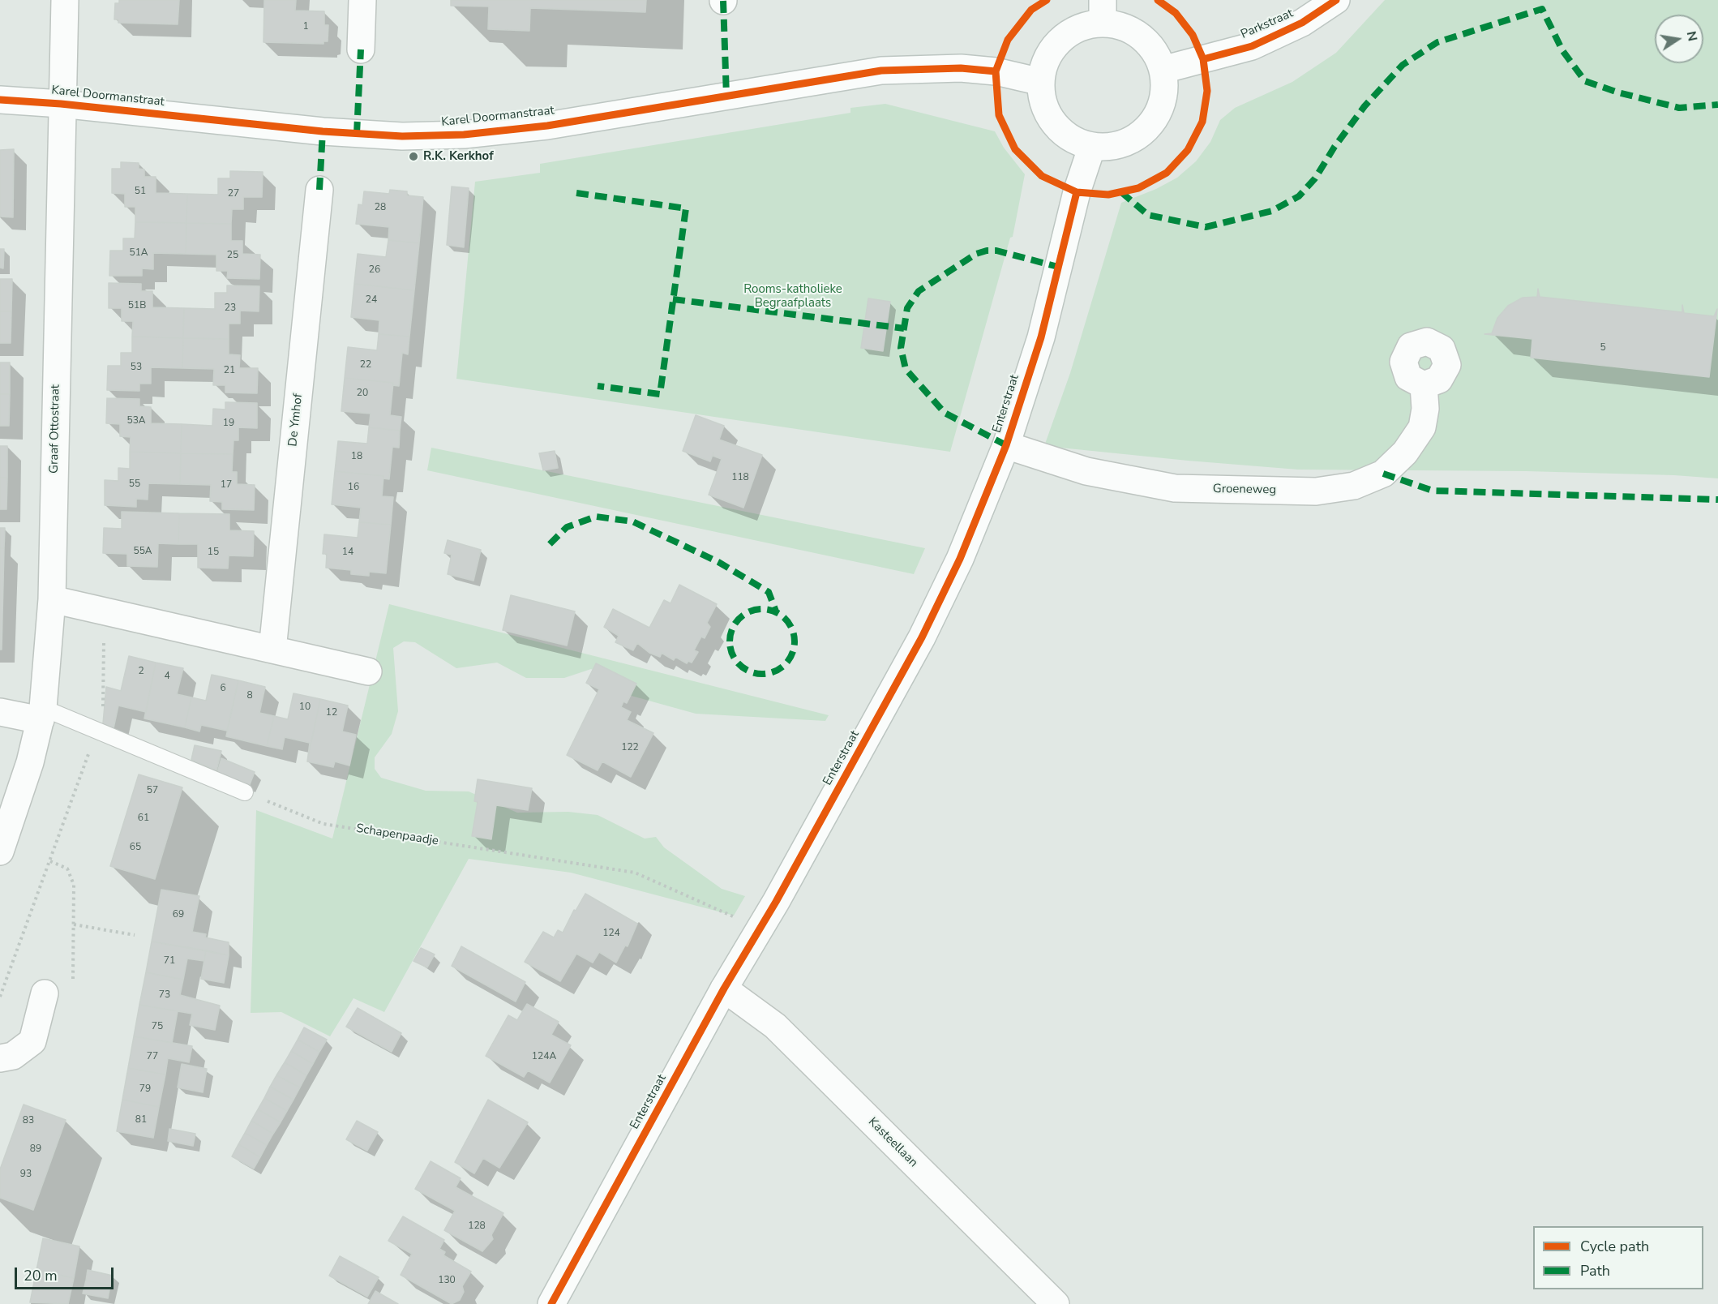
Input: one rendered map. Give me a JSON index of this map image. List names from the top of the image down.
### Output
{
  "streets": {
    "main road": [
      "Parkstraat",
      "Karel Doormanstraat",
      "Enterstraat",
      "De Ymhof",
      "Graaf Ottostraat",
      "Groeneweg",
      "Kasteellaan"
    ],
    "path": ["Schapenpaadje"]
  },
  "crossings": [
    ["Parkstraat", "Karel Doormanstraat"],
    ["Parkstraat", "Enterstraat"],
    ["Karel Doormanstraat", "Enterstraat"],
    ["Karel Doormanstraat", "Graaf Ottostraat"],
    ["Enterstraat", "Groeneweg"],
    ["Enterstraat", "Schapenpaadje"],
    ["Enterstraat", "Kasteellaan"]
  ],
  "parks": ["Rooms-katholieke Begraafplaats"],
  "places": ["R.K. Kerkhof"],
  "house_numbers": [
    "1",
    "51",
    "27",
    "28",
    "51A",
    "25",
    "26",
    "24",
    "51B",
    "23",
    "5",
    "22",
    "53",
    "21",
    "20",
    "53A",
    "19",
    "18",
    "118",
    "55",
    "17",
    "16",
    "55A",
    "15",
    "14",
    "2",
    "4",
    "6",
    "8",
    "10",
    "12",
    "122",
    "57",
    "61",
    "65",
    "69",
    "124",
    "71",
    "73",
    "75",
    "77",
    "124A",
    "79",
    "81",
    "83",
    "89",
    "93",
    "128",
    "130"
  ],
  "legend": ["Cycle path", "Path"],
  "scale_bar": "20 m",
  "north": "right"
}
